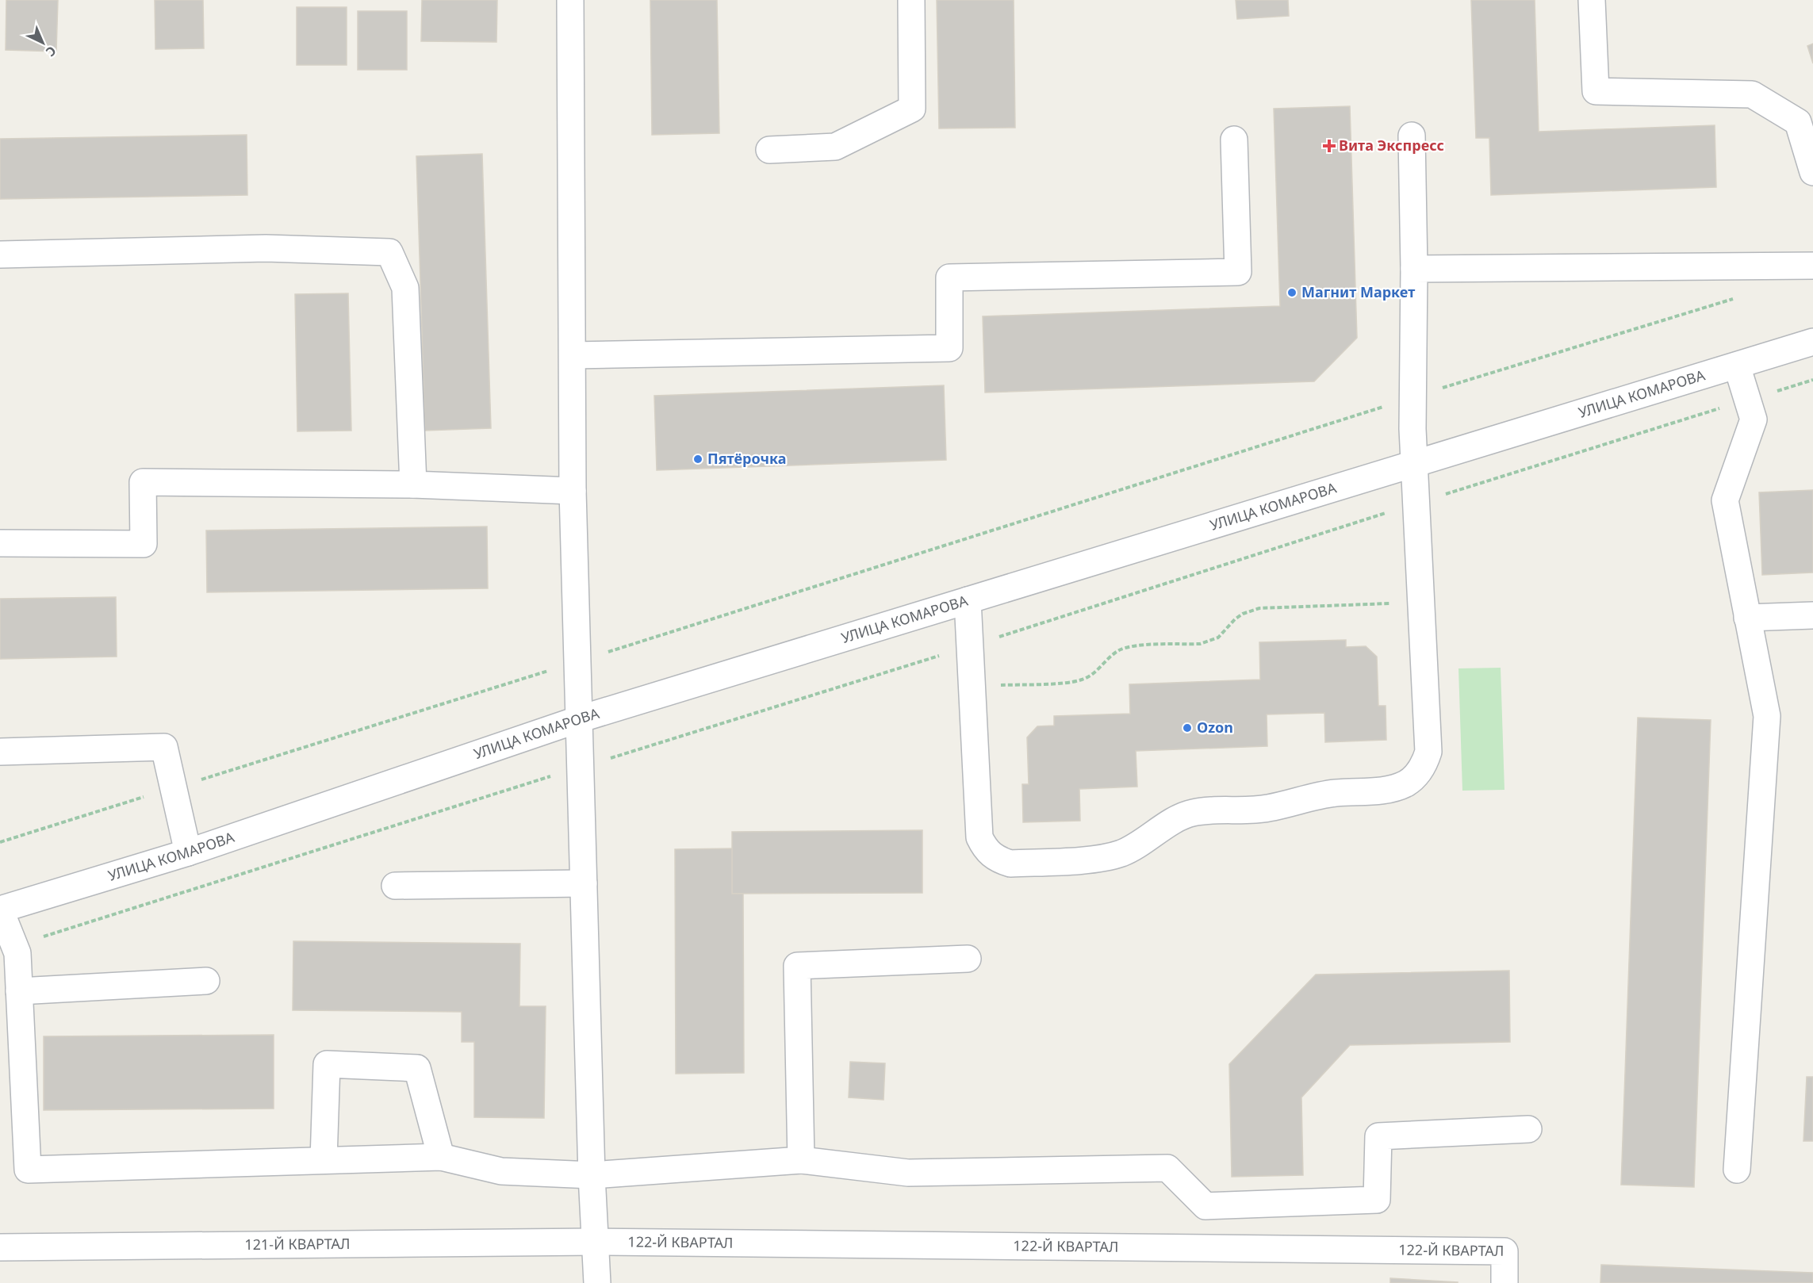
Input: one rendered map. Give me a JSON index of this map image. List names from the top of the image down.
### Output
{
  "streets": {
    "street": ["УЛИЦА КОМАРОВА", "122-Й КВАРТАЛ", "121-Й КВАРТАЛ"]
  },
  "crossings": [
    ["122-Й КВАРТАЛ", "121-Й КВАРТАЛ"]
  ],
  "places": {
    "health": ["Вита Экспресс"],
    "other": ["Магнит Маркет", "Пятёрочка", "Ozon"]
  },
  "north": "bottom right"
}
